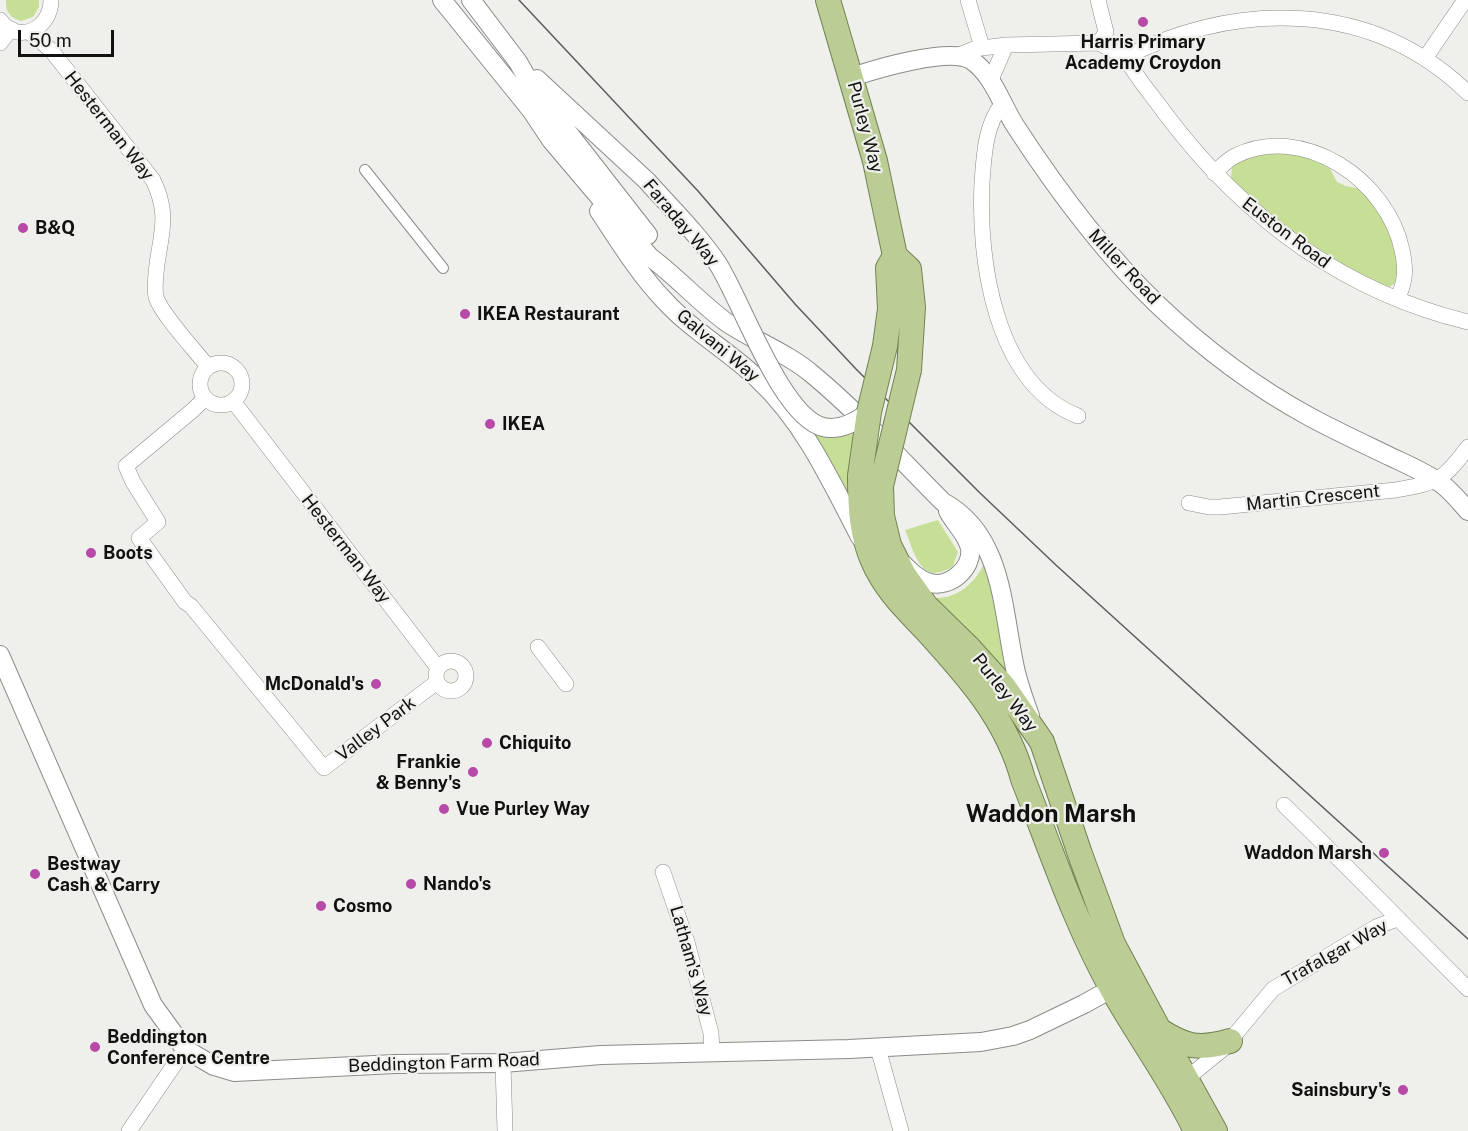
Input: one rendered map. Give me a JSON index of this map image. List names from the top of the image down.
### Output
{
  "streets": {
    "highway": ["Purley Way"],
    "street": [
      "Hesterman Way",
      "Faraday Way",
      "Euston Road",
      "Miller Road",
      "Galvani Way",
      "Martin Crescent",
      "Valley Park",
      "Trafalgar Way",
      "Latham's Way",
      "Beddington Farm Road"
    ]
  },
  "crossings": [
    ["Hesterman Way", "Valley Park"],
    ["Purley Way", "Faraday Way"],
    ["Purley Way", "Galvani Way"],
    ["Purley Way", "Trafalgar Way"],
    ["Purley Way", "Beddington Farm Road"],
    ["Euston Road", "Miller Road"],
    ["Miller Road", "Martin Crescent"],
    ["Latham's Way", "Beddington Farm Road"]
  ],
  "districts": ["Waddon Marsh"],
  "places": [
    "Harris Primary Academy Croydon",
    "B&Q",
    "IKEA Restaurant",
    "IKEA",
    "Boots",
    "McDonald's",
    "Chiquito",
    "Frankie & Benny's",
    "Vue Purley Way",
    "Waddon Marsh",
    "Bestway Cash & Carry",
    "Nando's",
    "Cosmo",
    "Beddington Conference Centre",
    "Sainsbury's"
  ],
  "scale_bar": "50 m"
}
